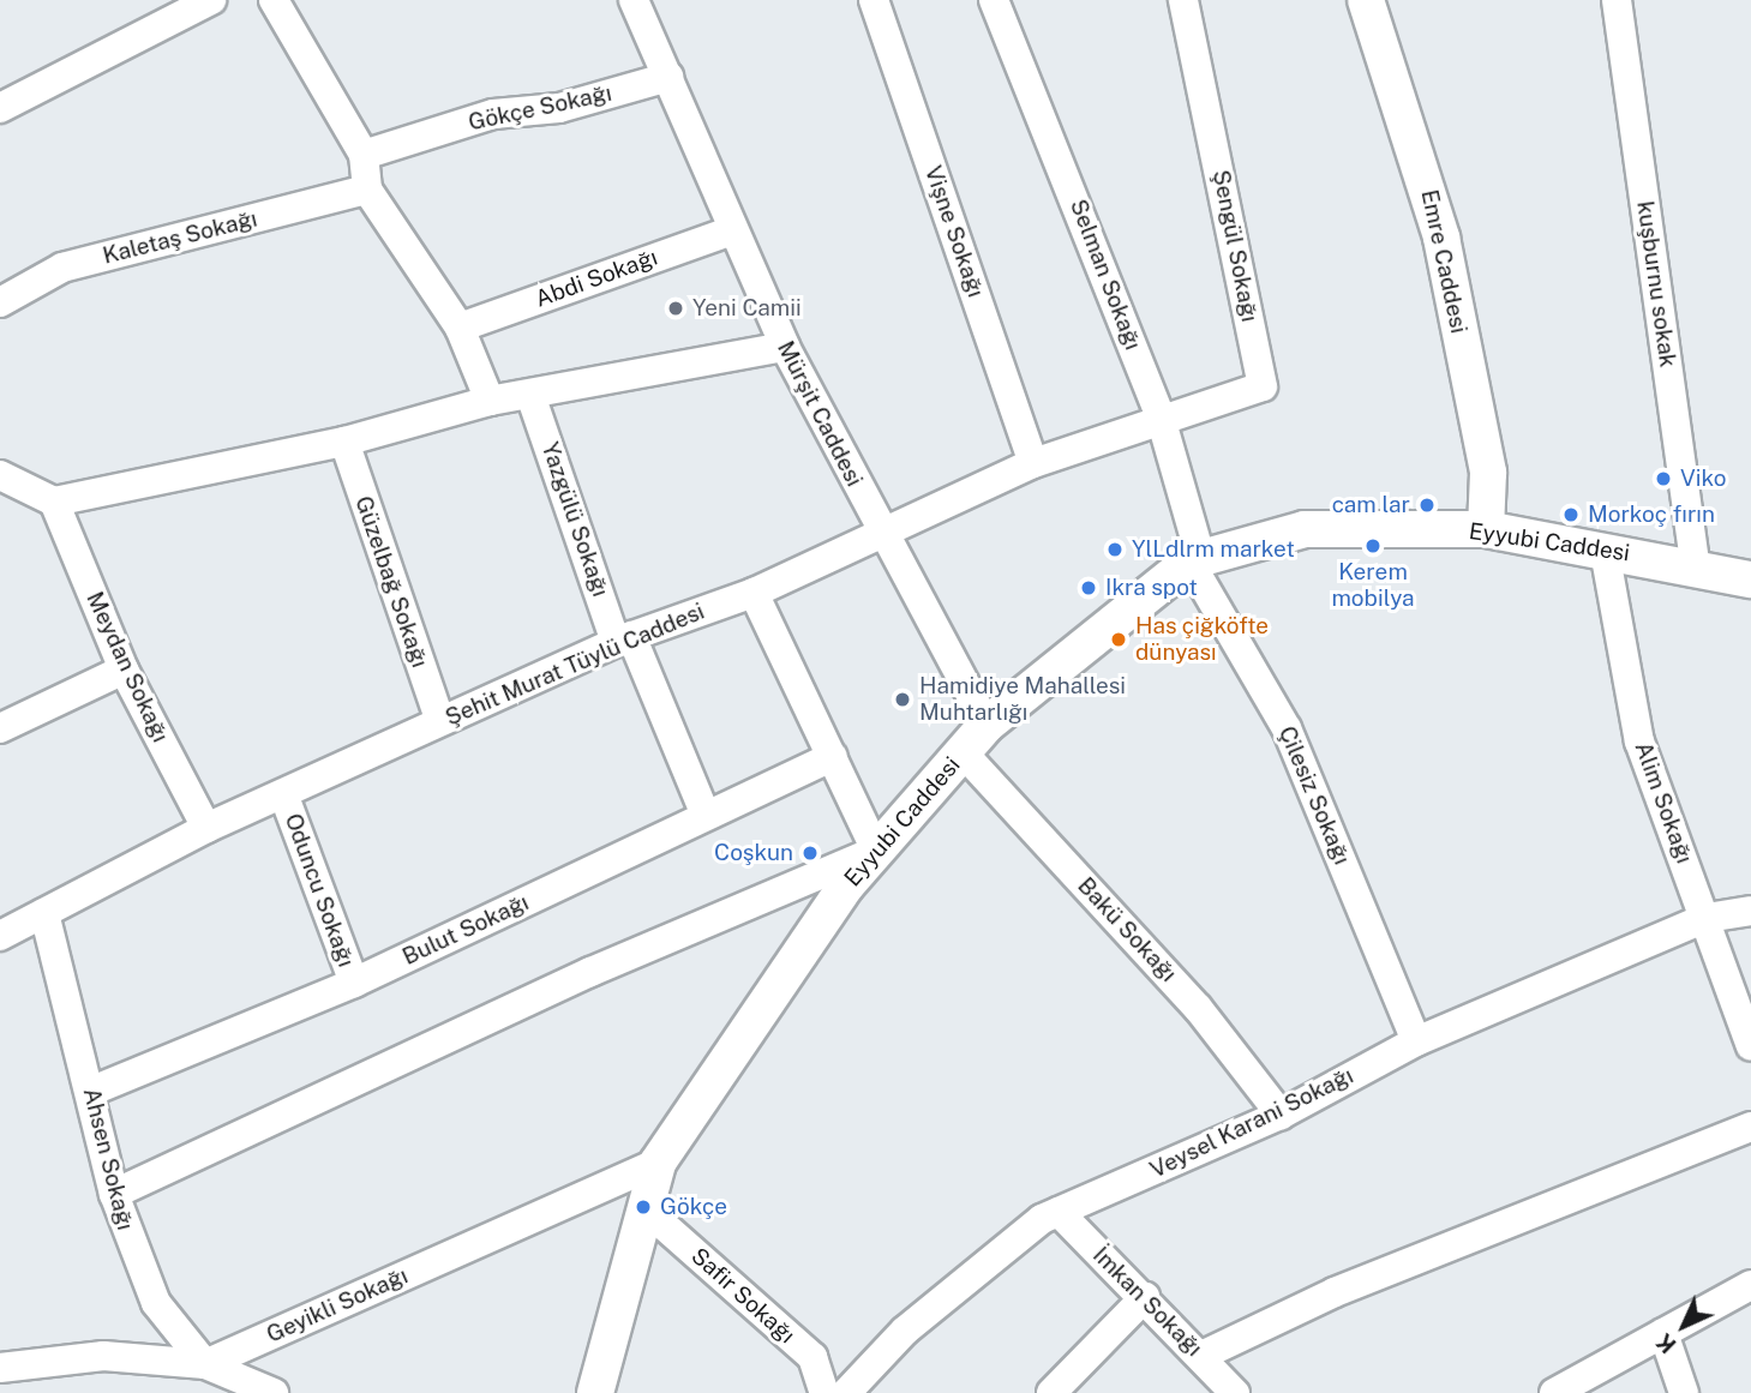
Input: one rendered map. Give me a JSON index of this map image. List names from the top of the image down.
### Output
{
  "streets": {
    "street": [
      "Gökçe Sokağı",
      "Vişne Sokağı",
      "Kaletaş Sokağı",
      "Şengül Sokağı",
      "Emre Caddesi",
      "Selman Sokağı",
      "Abdi Sokağı",
      "kuşburnu sokak",
      "Mürşit Caddesi",
      "Yazgülü Sokağı",
      "Eyyubi Caddesi",
      "Güzelbağ Sokağı",
      "Şehit Murat Tüylü Caddesi",
      "Meydan Sokağı",
      "Çilesiz Sokağı",
      "Alim Sokağı",
      "Oduncu Sokağı",
      "Bulut Sokağı",
      "Bakü Sokağı",
      "Veysel Karani Sokağı",
      "Ahsen Sokağı",
      "Safir Sokağı",
      "İmkan Sokağı",
      "Geyikli Sokağı"
    ]
  },
  "crossings": [
    ["Gökçe Sokağı", "Mürşit Caddesi"],
    ["Vişne Sokağı", "Şehit Murat Tüylü Caddesi"],
    ["Şengül Sokağı", "Selman Sokağı"],
    ["Şengül Sokağı", "Şehit Murat Tüylü Caddesi"],
    ["Emre Caddesi", "Eyyubi Caddesi"],
    ["Selman Sokağı", "Eyyubi Caddesi"],
    ["Selman Sokağı", "Şehit Murat Tüylü Caddesi"],
    ["Selman Sokağı", "Çilesiz Sokağı"],
    ["Abdi Sokağı", "Mürşit Caddesi"],
    ["kuşburnu sokak", "Eyyubi Caddesi"],
    ["Mürşit Caddesi", "Eyyubi Caddesi"],
    ["Mürşit Caddesi", "Şehit Murat Tüylü Caddesi"],
    ["Yazgülü Sokağı", "Şehit Murat Tüylü Caddesi"],
    ["Yazgülü Sokağı", "Bulut Sokağı"],
    ["Eyyubi Caddesi", "Çilesiz Sokağı"],
    ["Eyyubi Caddesi", "Alim Sokağı"],
    ["Eyyubi Caddesi", "Bakü Sokağı"],
    ["Eyyubi Caddesi", "Safir Sokağı"],
    ["Eyyubi Caddesi", "Geyikli Sokağı"],
    ["Güzelbağ Sokağı", "Şehit Murat Tüylü Caddesi"],
    ["Şehit Murat Tüylü Caddesi", "Meydan Sokağı"],
    ["Şehit Murat Tüylü Caddesi", "Oduncu Sokağı"],
    ["Şehit Murat Tüylü Caddesi", "Ahsen Sokağı"],
    ["Çilesiz Sokağı", "Veysel Karani Sokağı"],
    ["Alim Sokağı", "Veysel Karani Sokağı"],
    ["Oduncu Sokağı", "Bulut Sokağı"],
    ["Bulut Sokağı", "Ahsen Sokağı"],
    ["Bakü Sokağı", "Veysel Karani Sokağı"],
    ["Veysel Karani Sokağı", "İmkan Sokağı"],
    ["Ahsen Sokağı", "Geyikli Sokağı"]
  ],
  "places": [
    "Yeni Camii",
    "Viko",
    "cam lar",
    "Morkoç fırın",
    "Kerem mobilya",
    "YlLdlrm market",
    "Ikra spot",
    "Has çiğköfte dünyası",
    "Hamidiye Mahallesi Muhtarlığı",
    "Coşkun",
    "Gökçe"
  ],
  "north": "bottom left"
}
